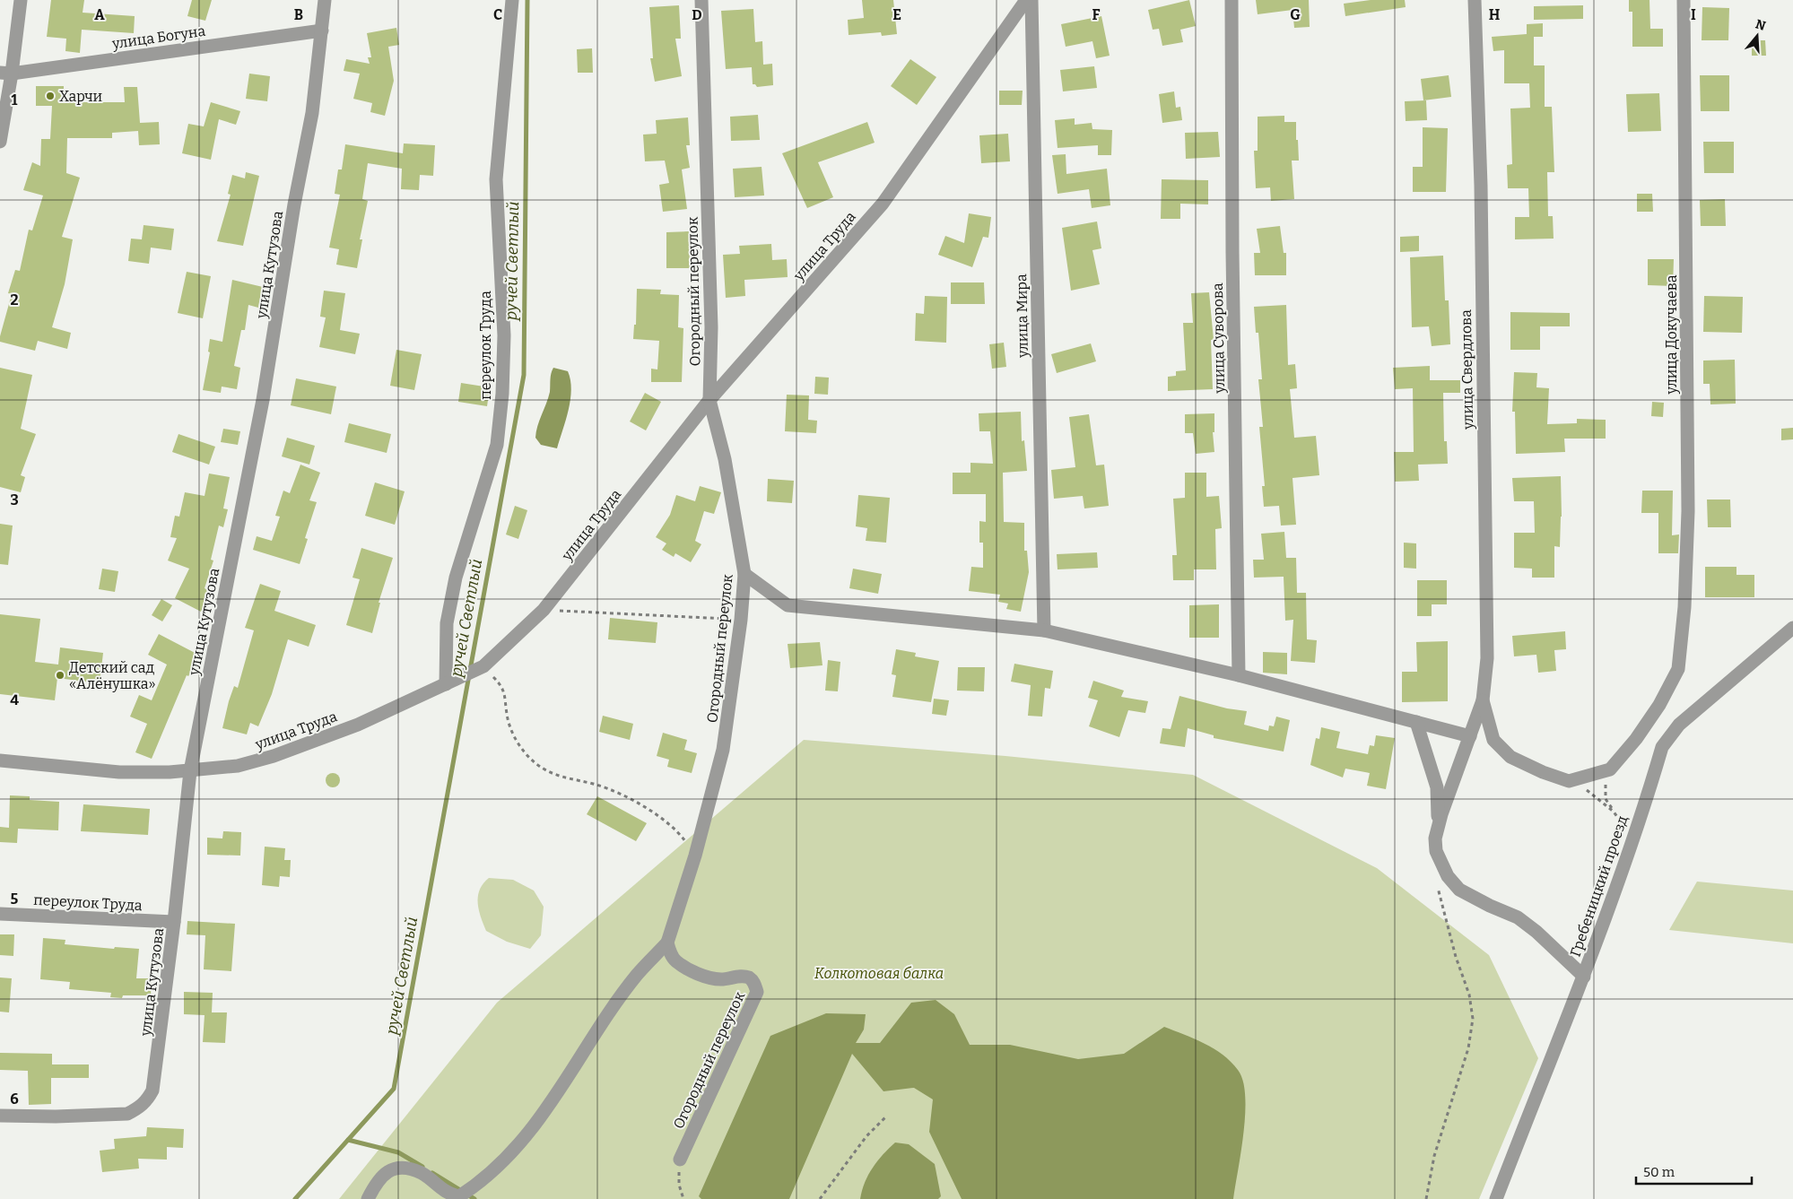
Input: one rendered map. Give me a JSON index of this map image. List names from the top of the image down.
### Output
{
  "streets": {
    "street": [
      "улица Богуна",
      "улица Труда",
      "улица Кутузова",
      "Огородный переулок",
      "улица Мира",
      "улица Докучаева",
      "улица Суворова",
      "переулок Труда",
      "улица Свердлова",
      "Гребеницкий проезд"
    ]
  },
  "crossings": [
    ["улица Богуна", "улица Кутузова"],
    ["улица Труда", "улица Кутузова"],
    ["улица Труда", "Огородный переулок"],
    ["улица Труда", "переулок Труда"],
    ["улица Кутузова", "переулок Труда"]
  ],
  "water": ["ручей Светлый"],
  "parks": ["Колкотовая балка"],
  "places": ["Харчи", "Детский сад «Алёнушка»"],
  "scale_bar": "50 m",
  "north": "top",
  "grid": {
    "columns": [
      "A",
      "B",
      "C",
      "D",
      "E",
      "F",
      "G",
      "H",
      "I"
    ],
    "rows": [
      "1",
      "2",
      "3",
      "4",
      "5",
      "6"
    ]
  }
}
